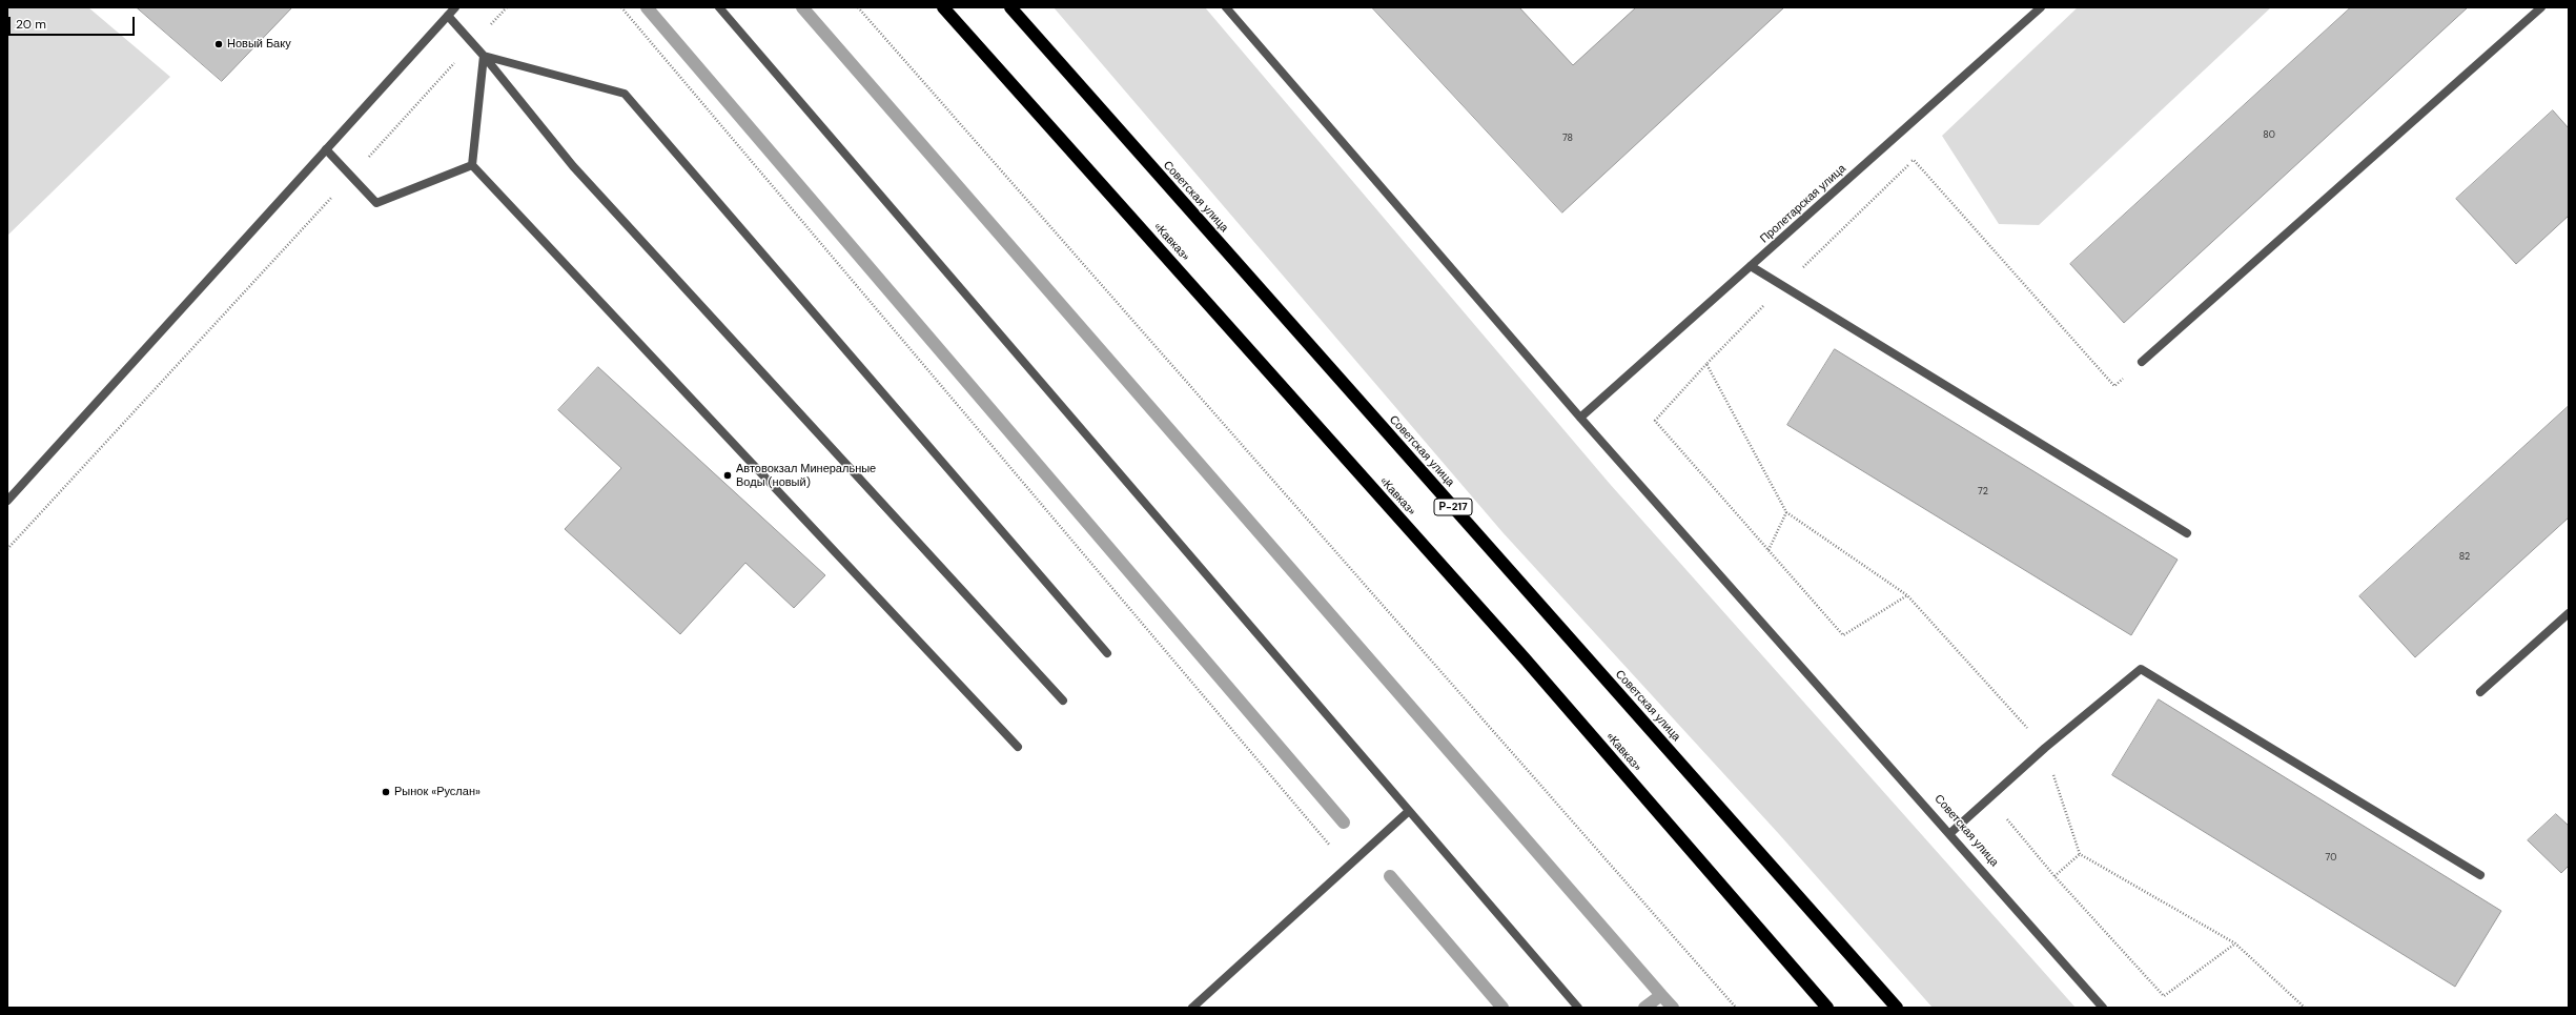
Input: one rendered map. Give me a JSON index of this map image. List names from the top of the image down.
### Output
{
  "streets": {
    "highway": ["Советская улица", "«Кавказ»", "Р-217"],
    "street": ["Пролетарская улица"]
  },
  "crossings": [
    ["Советская улица", "Пролетарская улица"]
  ],
  "places": ["Новый Баку", "Автовокзал Минеральные Воды (новый)", "Рынок «Руслан»"],
  "house_numbers": [
    "80",
    "78",
    "72",
    "82",
    "70"
  ],
  "scale_bar": "20 m"
}
